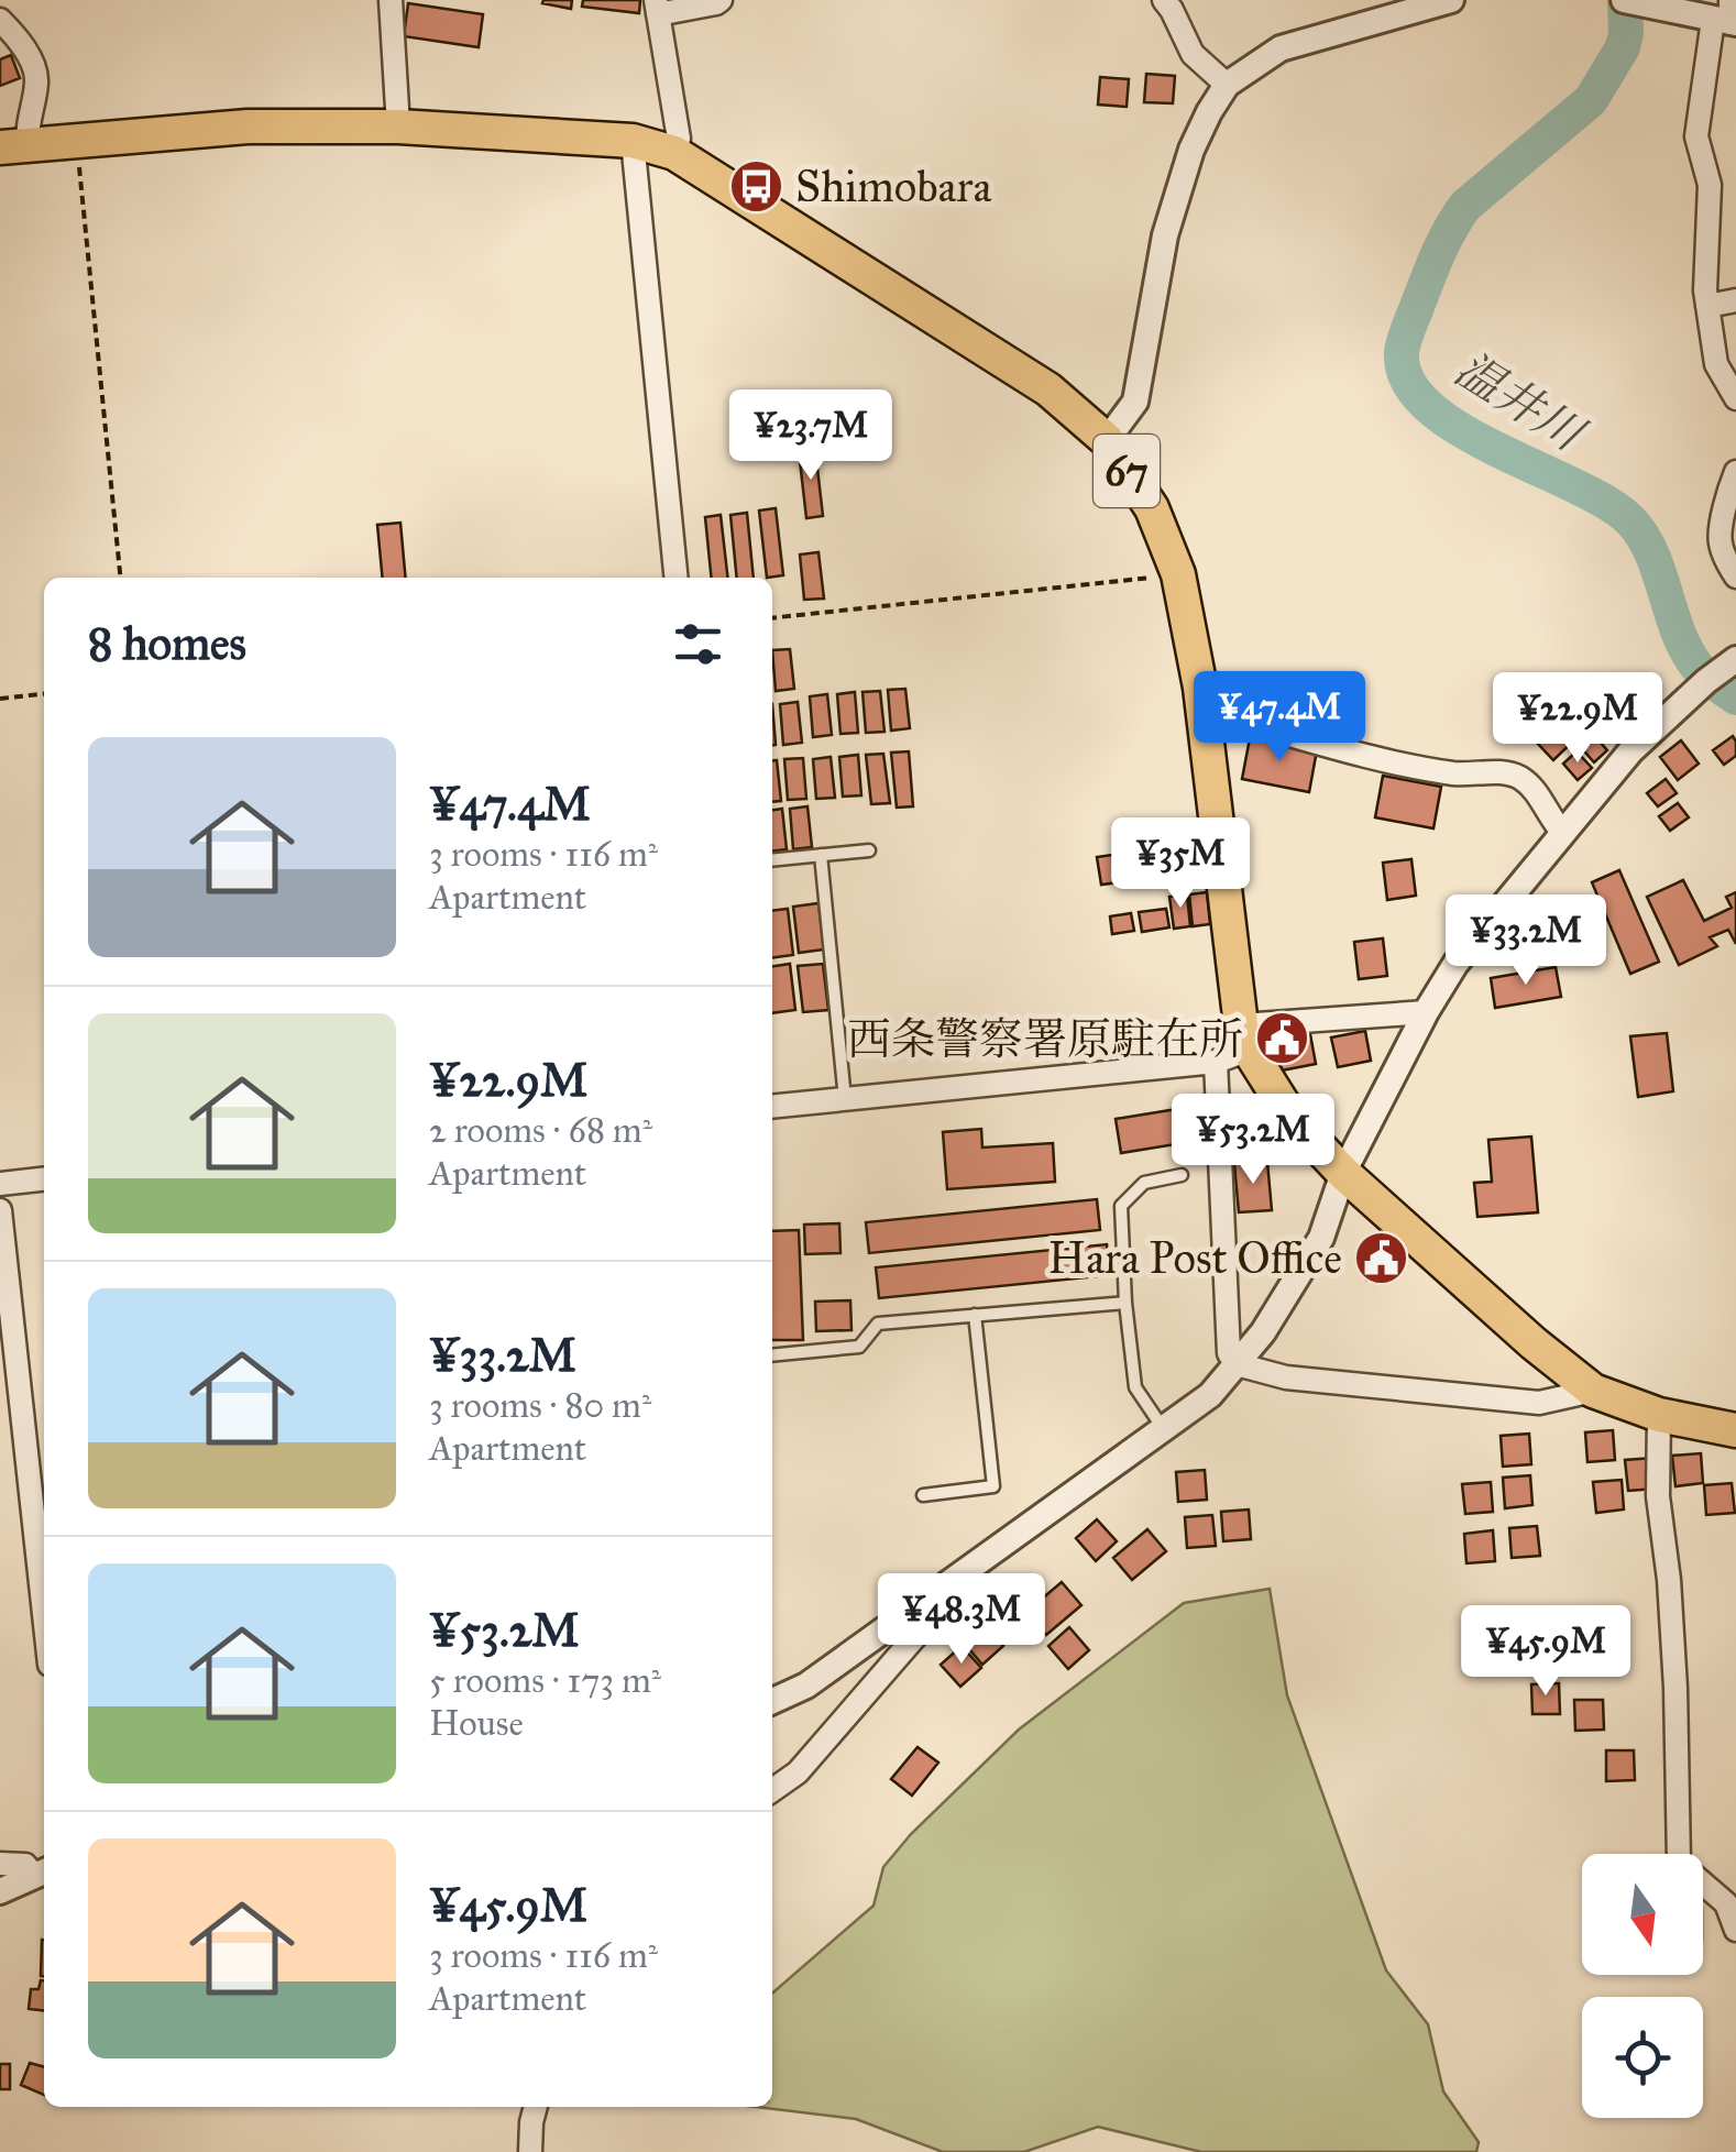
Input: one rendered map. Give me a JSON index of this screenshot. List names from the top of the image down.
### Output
{
  "streets": {
    "main road": ["67"]
  },
  "water": ["温井川"],
  "places": {
    "bus stop": ["Shimobara"],
    "public building": ["西条警察署原駐在所", "Hara Post Office"]
  },
  "north": "bottom",
  "page": {
    "price": [
      "¥23.7M",
      "¥47.4M",
      "¥22.9M",
      "¥35M",
      "¥33.2M",
      "¥53.2M",
      "¥48.3M",
      "¥45.9M"
    ],
    "heading": "8 homes",
    "list": [
      {
        "name": "¥47.4M",
        "note": "3 rooms · 116 m² · Apartment"
      },
      {
        "name": "¥22.9M",
        "note": "2 rooms · 68 m² · Apartment"
      },
      {
        "name": "¥33.2M",
        "note": "3 rooms · 80 m² · Apartment"
      },
      {
        "name": "¥53.2M",
        "note": "5 rooms · 173 m² · House"
      },
      {
        "name": "¥45.9M",
        "note": "3 rooms · 116 m² · Apartment"
      }
    ]
  }
}
